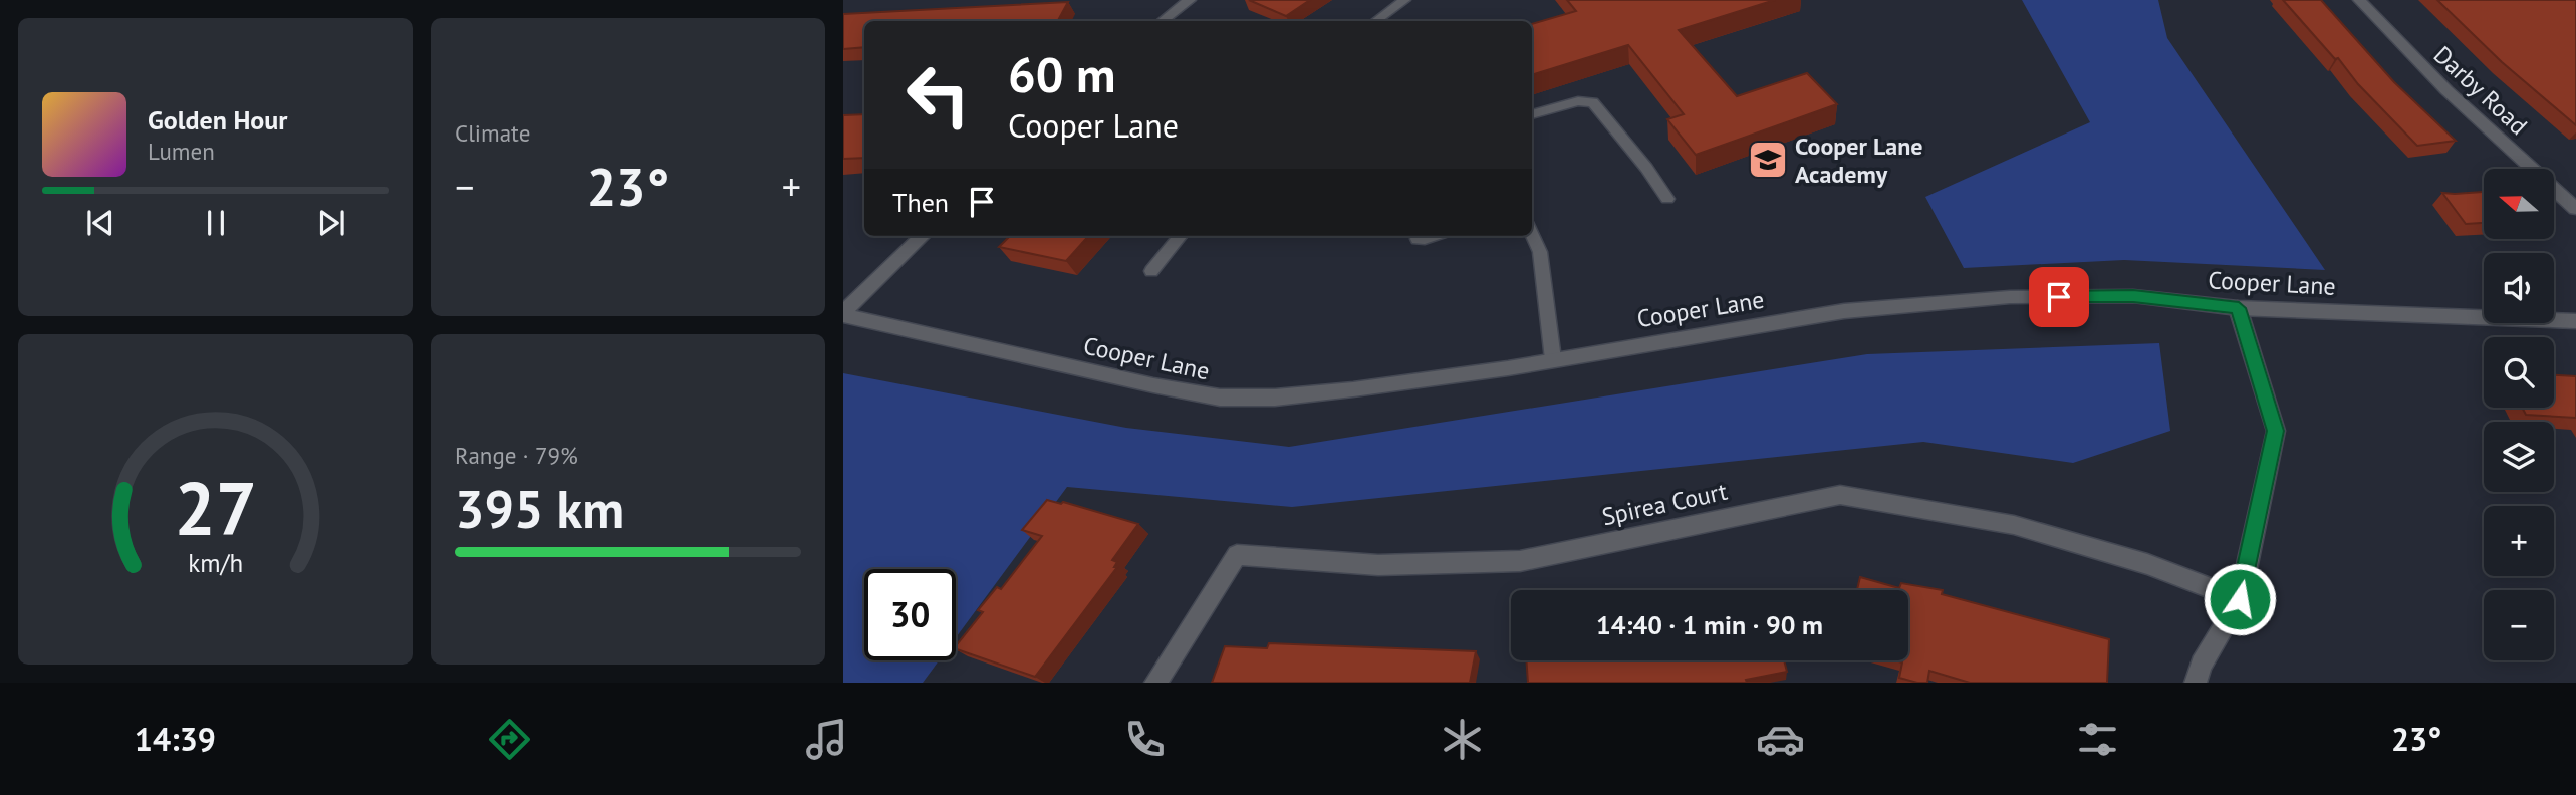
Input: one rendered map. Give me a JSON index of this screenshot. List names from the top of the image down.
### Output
{
  "streets": {
    "street": ["Darby Road", "Cooper Lane", "Spirea Court"]
  },
  "places": {
    "school or university": ["Cooper Lane Academy"]
  },
  "north": "left",
  "page": {
    "tile": [
      "Climate",
      ["Range · 79%", "395 km"]
    ],
    "turn": ["60 m", "Cooper Lane"],
    "song": ["Golden Hour", "Lumen"],
    "heat": ["−", "23°", "+"],
    "map_buttons": ["+", "−"],
    "then": "Then",
    "limit": "30",
    "trip": "14:40 · 1 min · 90 m",
    "tabs": ["14:39", "23°"],
    "gauge": ["27", "km/h"]
  }
}
